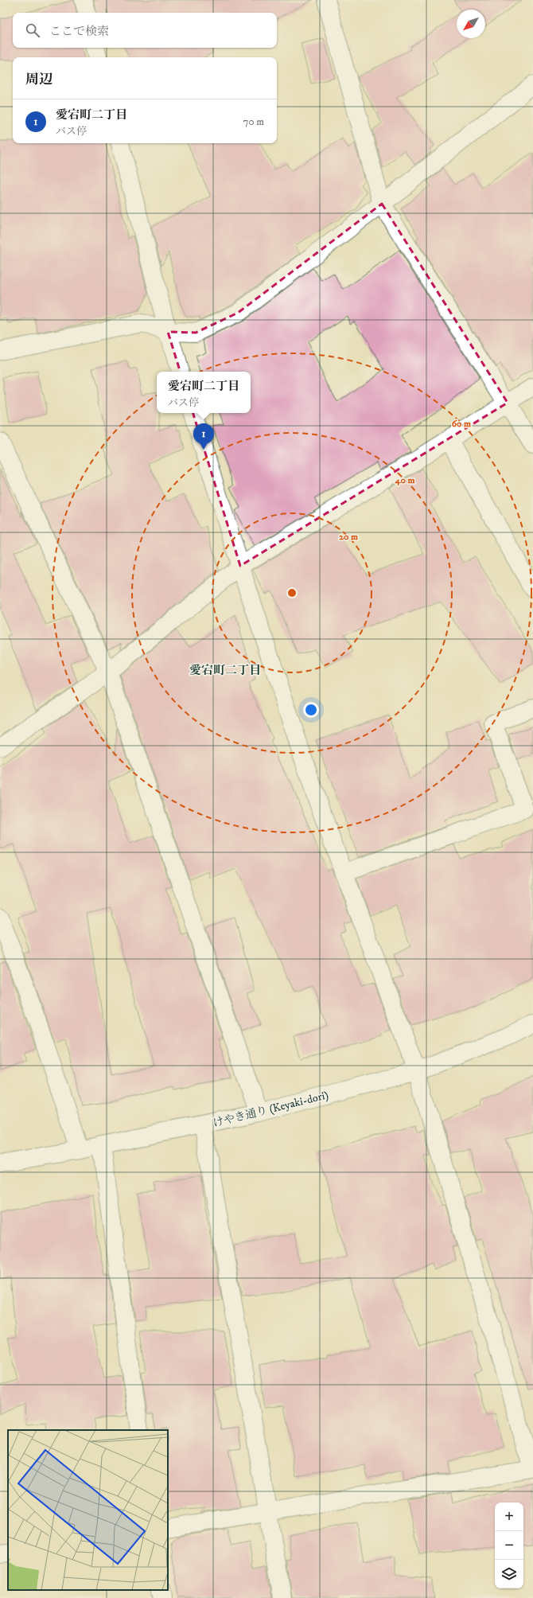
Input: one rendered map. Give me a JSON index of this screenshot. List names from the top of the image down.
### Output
{
  "streets": {
    "street": ["けやき通り (Keyaki-dori)"]
  },
  "districts": ["愛宕町二丁目"],
  "north": "bottom left",
  "page": {
    "search": "ここで検索",
    "heading": "周辺",
    "list": [
      {
        "mark": "1",
        "name": "愛宕町二丁目",
        "note": "バス停",
        "value": "70 m"
      }
    ],
    "popup": ["愛宕町二丁目", "バス停"],
    "pins": "1",
    "map_buttons": ["+", "−"]
  },
  "rings": ["60 m", "40 m", "20 m"]
}
